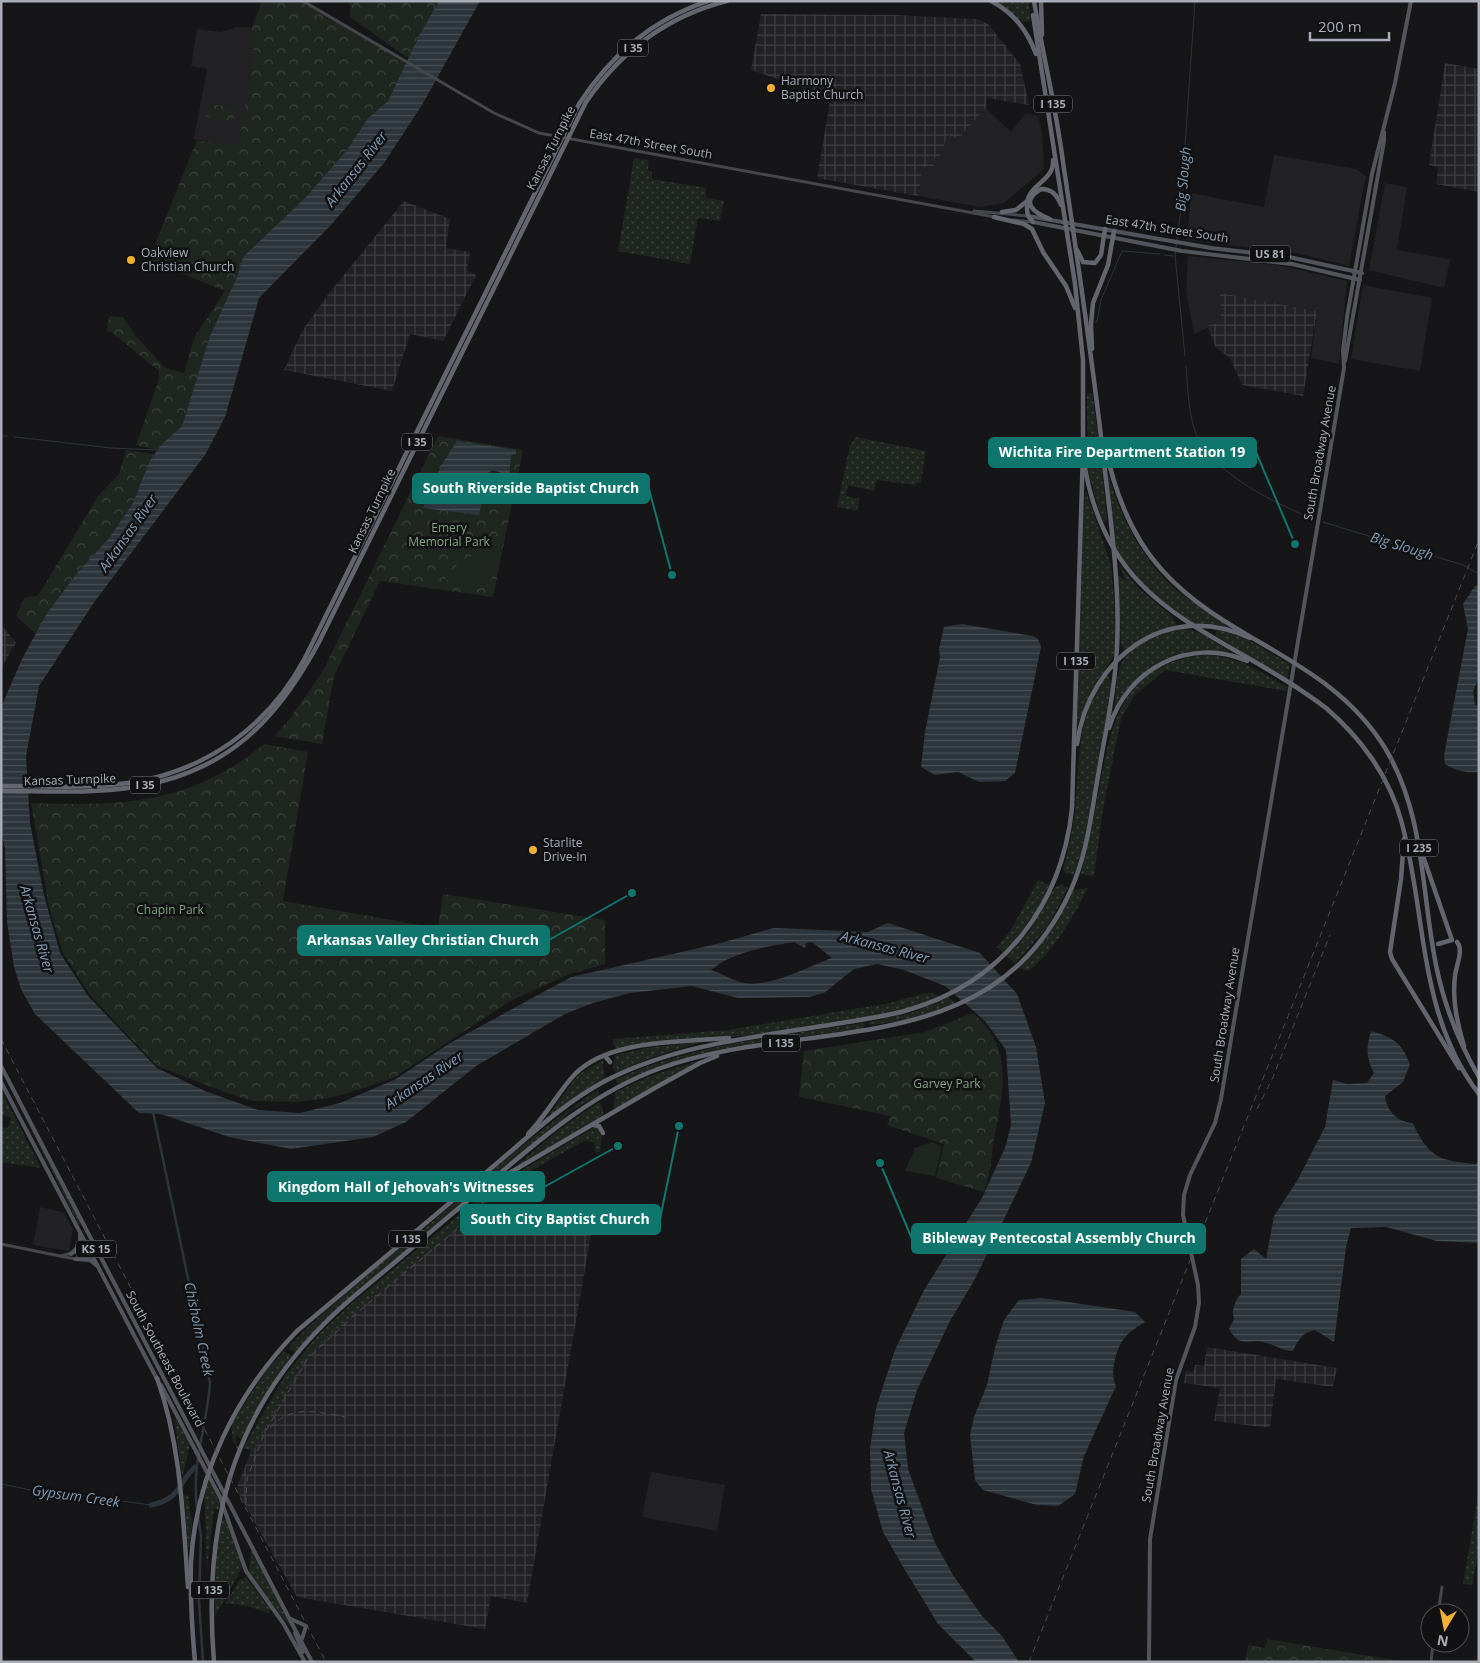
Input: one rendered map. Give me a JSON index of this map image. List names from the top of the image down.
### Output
{
  "streets": {
    "highway": [
      "I 35",
      "I 135",
      "Kansas Turnpike",
      "US 81",
      "I 235"
    ],
    "main road": [
      "East 47th Street South",
      "South Broadway Avenue",
      "KS 15",
      "South Southeast Boulevard"
    ]
  },
  "crossings": [
    ["I 135", "US 81"],
    ["East 47th Street South", "US 81"],
    ["East 47th Street South", "South Broadway Avenue"]
  ],
  "water": [
    "Arkansas River",
    "Big Slough",
    "Chisholm Creek",
    "Gypsum Creek"
  ],
  "parks": ["Emery Memorial Park", "Chapin Park", "Garvey Park"],
  "places": [
    "Harmony Baptist Church",
    "Oakview Christian Church",
    "Wichita Fire Department Station 19",
    "South Riverside Baptist Church",
    "Starlite Drive-In",
    "Arkansas Valley Christian Church",
    "South City Baptist Church",
    "Kingdom Hall of Jehovah's Witnesses",
    "Bibleway Pentecostal Assembly Church"
  ],
  "scale_bar": "200 m",
  "north": "bottom"
}
